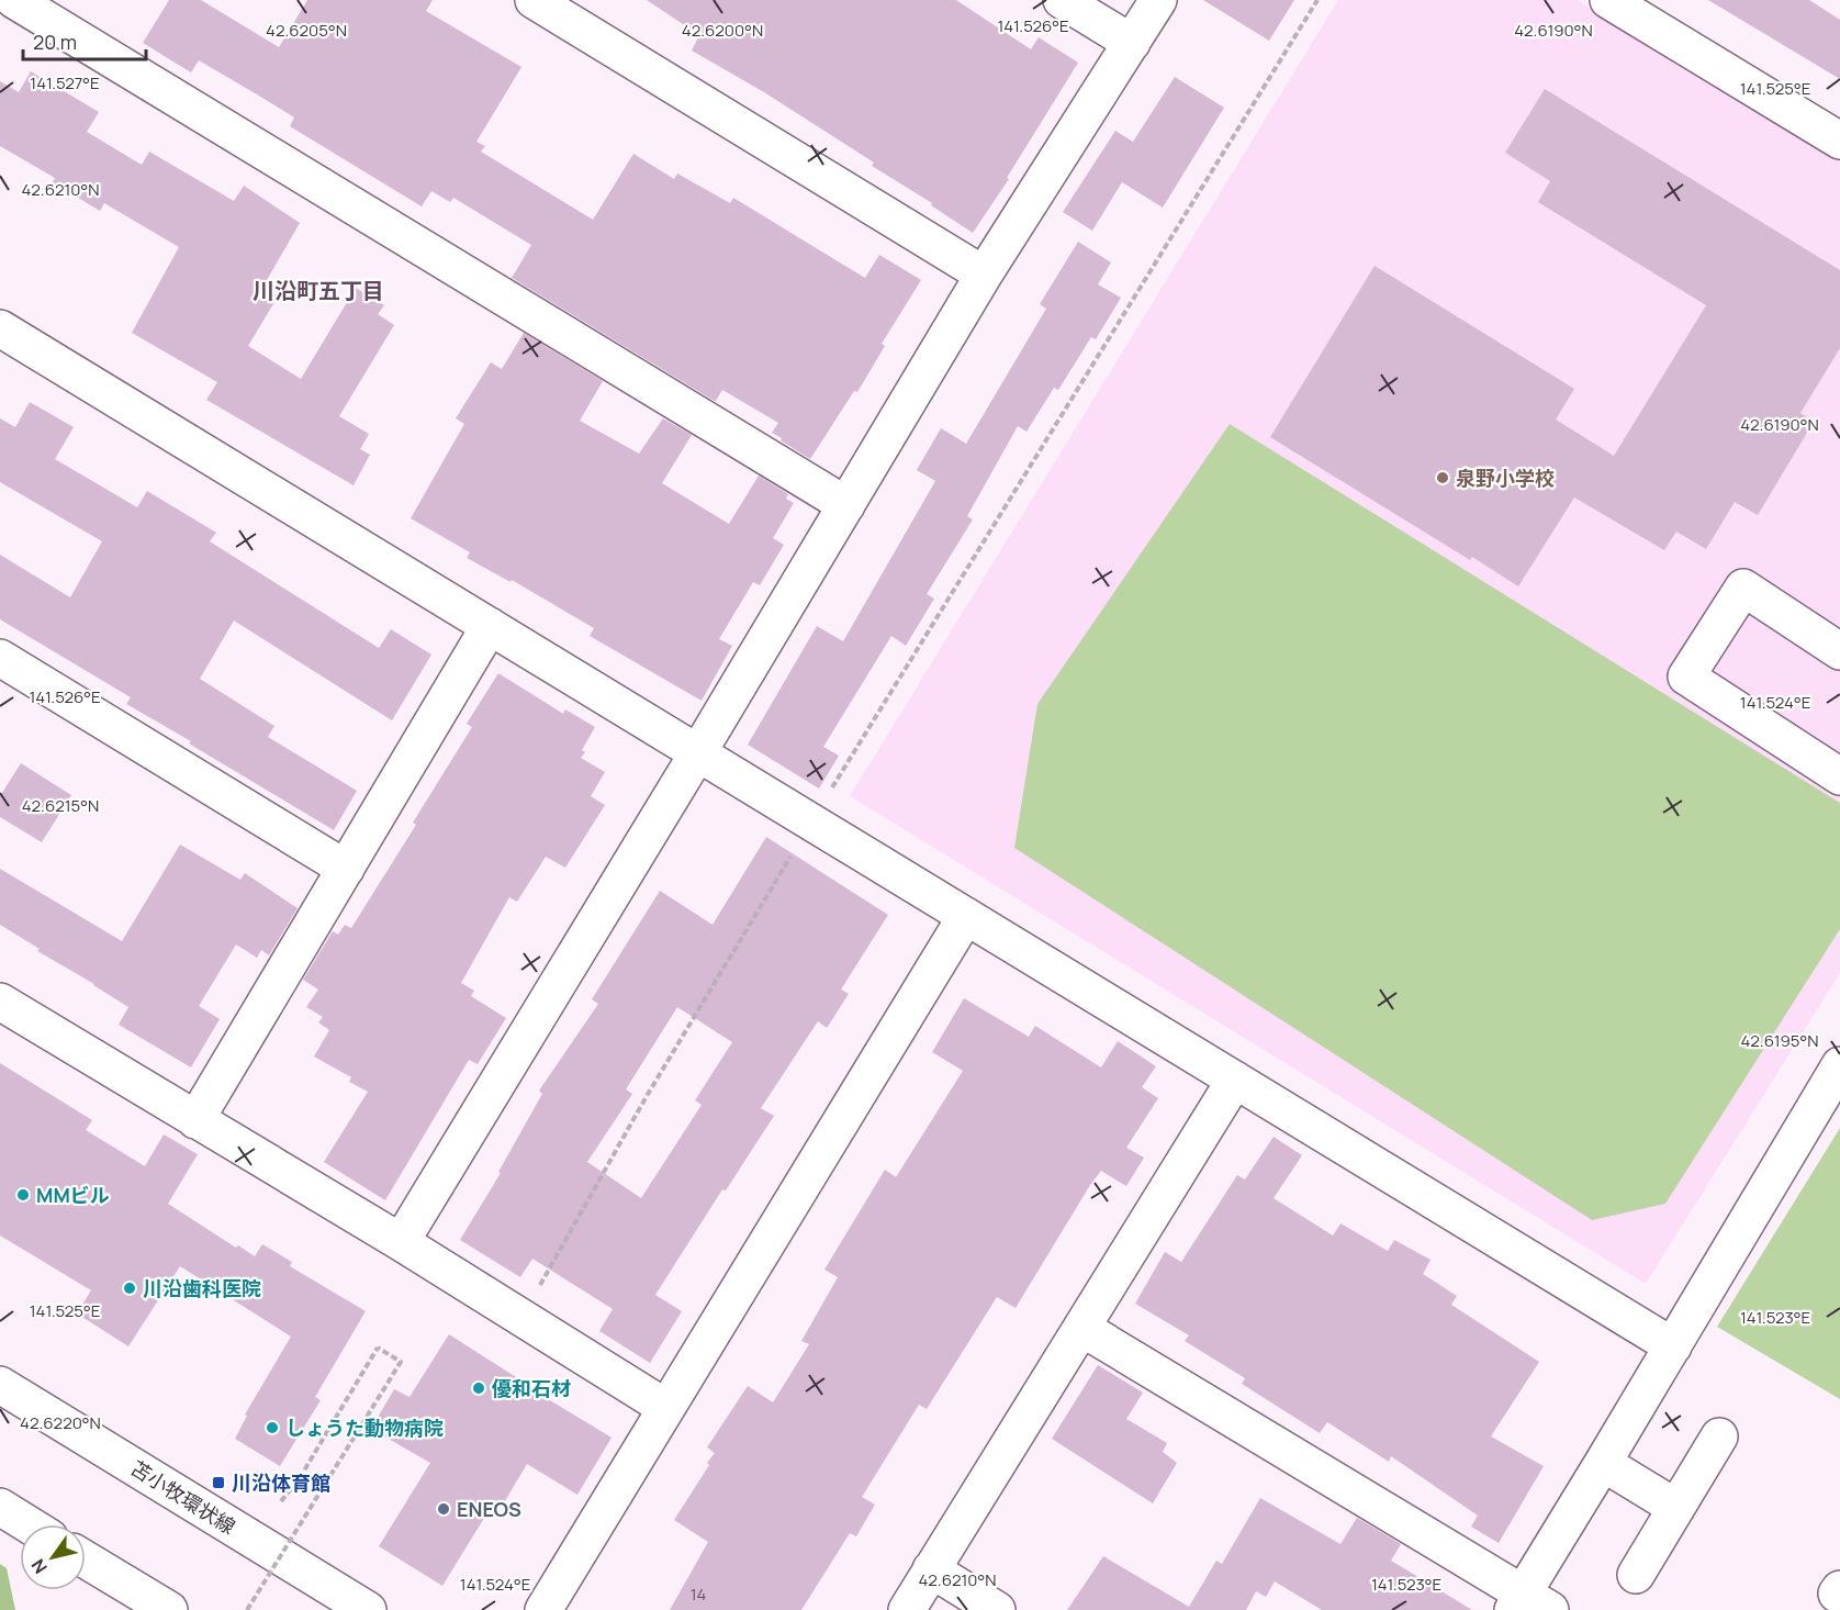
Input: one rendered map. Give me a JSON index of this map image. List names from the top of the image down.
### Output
{
  "streets": {
    "street": ["苫小牧環状線"]
  },
  "districts": ["川沿町五丁目"],
  "places": {
    "other": [
      "泉野小学校",
      "MMビル",
      "川沿歯科医院",
      "優和石材",
      "しょうた動物病院",
      "ENEOS"
    ],
    "transit": ["川沿体育館"]
  },
  "house_numbers": ["14"],
  "scale_bar": "20 m",
  "north": "bottom left",
  "coordinates": [
    "141.526°E",
    "42.6205°N",
    "42.6200°N",
    "42.6190°N",
    "141.527°E",
    "141.525°E",
    "42.6210°N",
    "141.524°E",
    "42.6215°N",
    "42.6195°N",
    "141.523°E",
    "42.6220°N"
  ]
}
